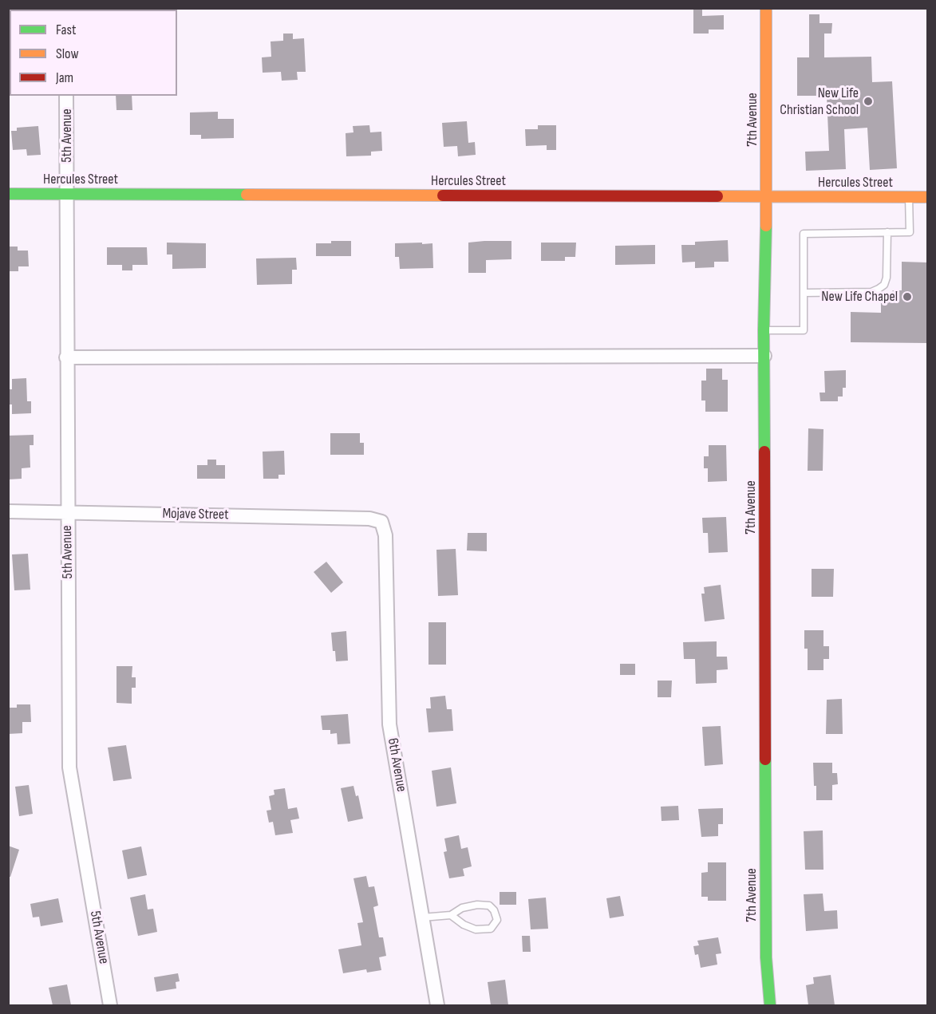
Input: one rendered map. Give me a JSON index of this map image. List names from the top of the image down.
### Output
{
  "streets": {
    "street": [
      "7th Avenue",
      "5th Avenue",
      "Hercules Street",
      "Mojave Street",
      "6th Avenue"
    ]
  },
  "crossings": [
    ["7th Avenue", "Hercules Street"],
    ["5th Avenue", "Hercules Street"],
    ["5th Avenue", "Mojave Street"],
    ["Mojave Street", "6th Avenue"]
  ],
  "places": ["New Life Christian School", "New Life Chapel"],
  "legend": ["Fast", "Slow", "Jam"]
}
